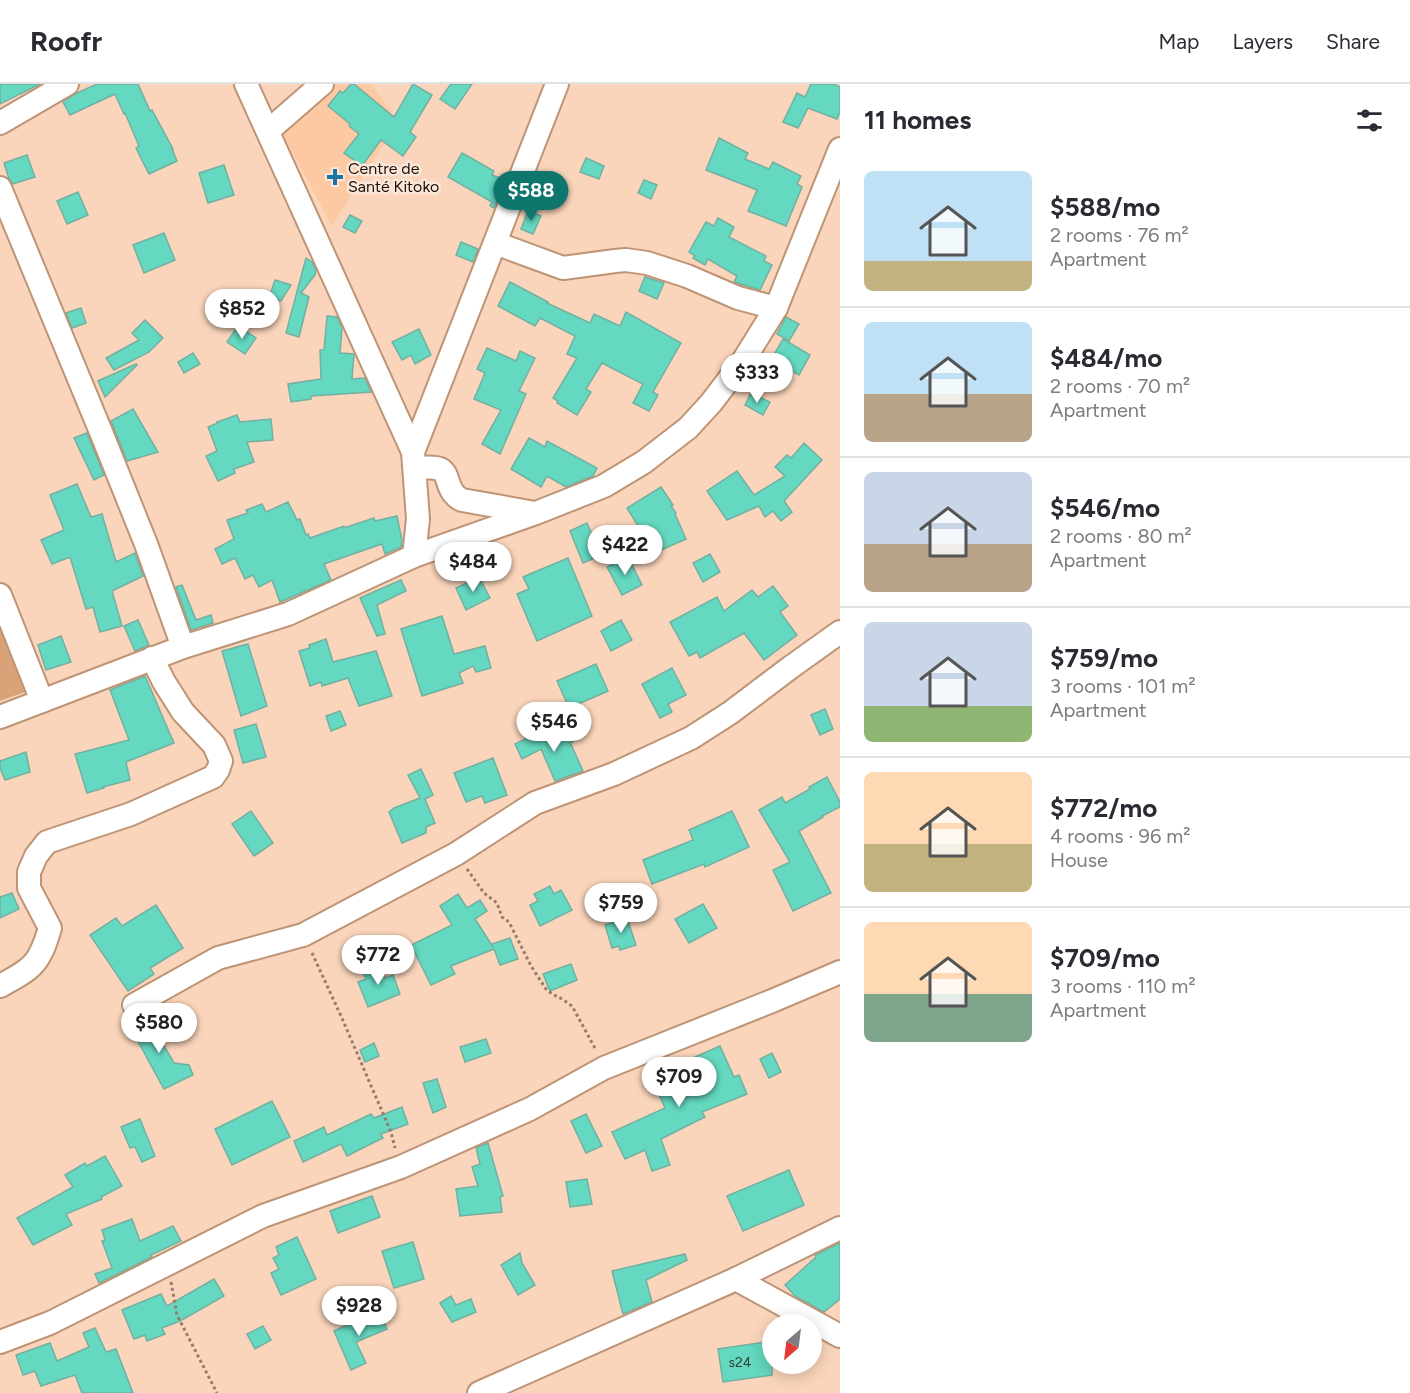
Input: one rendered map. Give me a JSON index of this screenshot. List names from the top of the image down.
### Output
{
  "places": {
    "health": ["Centre de Santé Kitoko"]
  },
  "house_numbers": ["s24"],
  "north": "bottom left",
  "page": {
    "header": "Roofr",
    "nav": ["Map", "Layers", "Share"],
    "heading": "11 homes",
    "list": [
      {
        "name": "$588/mo",
        "note": "2 rooms · 76 m² · Apartment"
      },
      {
        "name": "$484/mo",
        "note": "2 rooms · 70 m² · Apartment"
      },
      {
        "name": "$546/mo",
        "note": "2 rooms · 80 m² · Apartment"
      },
      {
        "name": "$759/mo",
        "note": "3 rooms · 101 m² · Apartment"
      },
      {
        "name": "$772/mo",
        "note": "4 rooms · 96 m² · House"
      },
      {
        "name": "$709/mo",
        "note": "3 rooms · 110 m² · Apartment"
      }
    ],
    "price": [
      "$588",
      "$852",
      "$333",
      "$422",
      "$484",
      "$546",
      "$759",
      "$772",
      "$580",
      "$709",
      "$928"
    ]
  }
}
